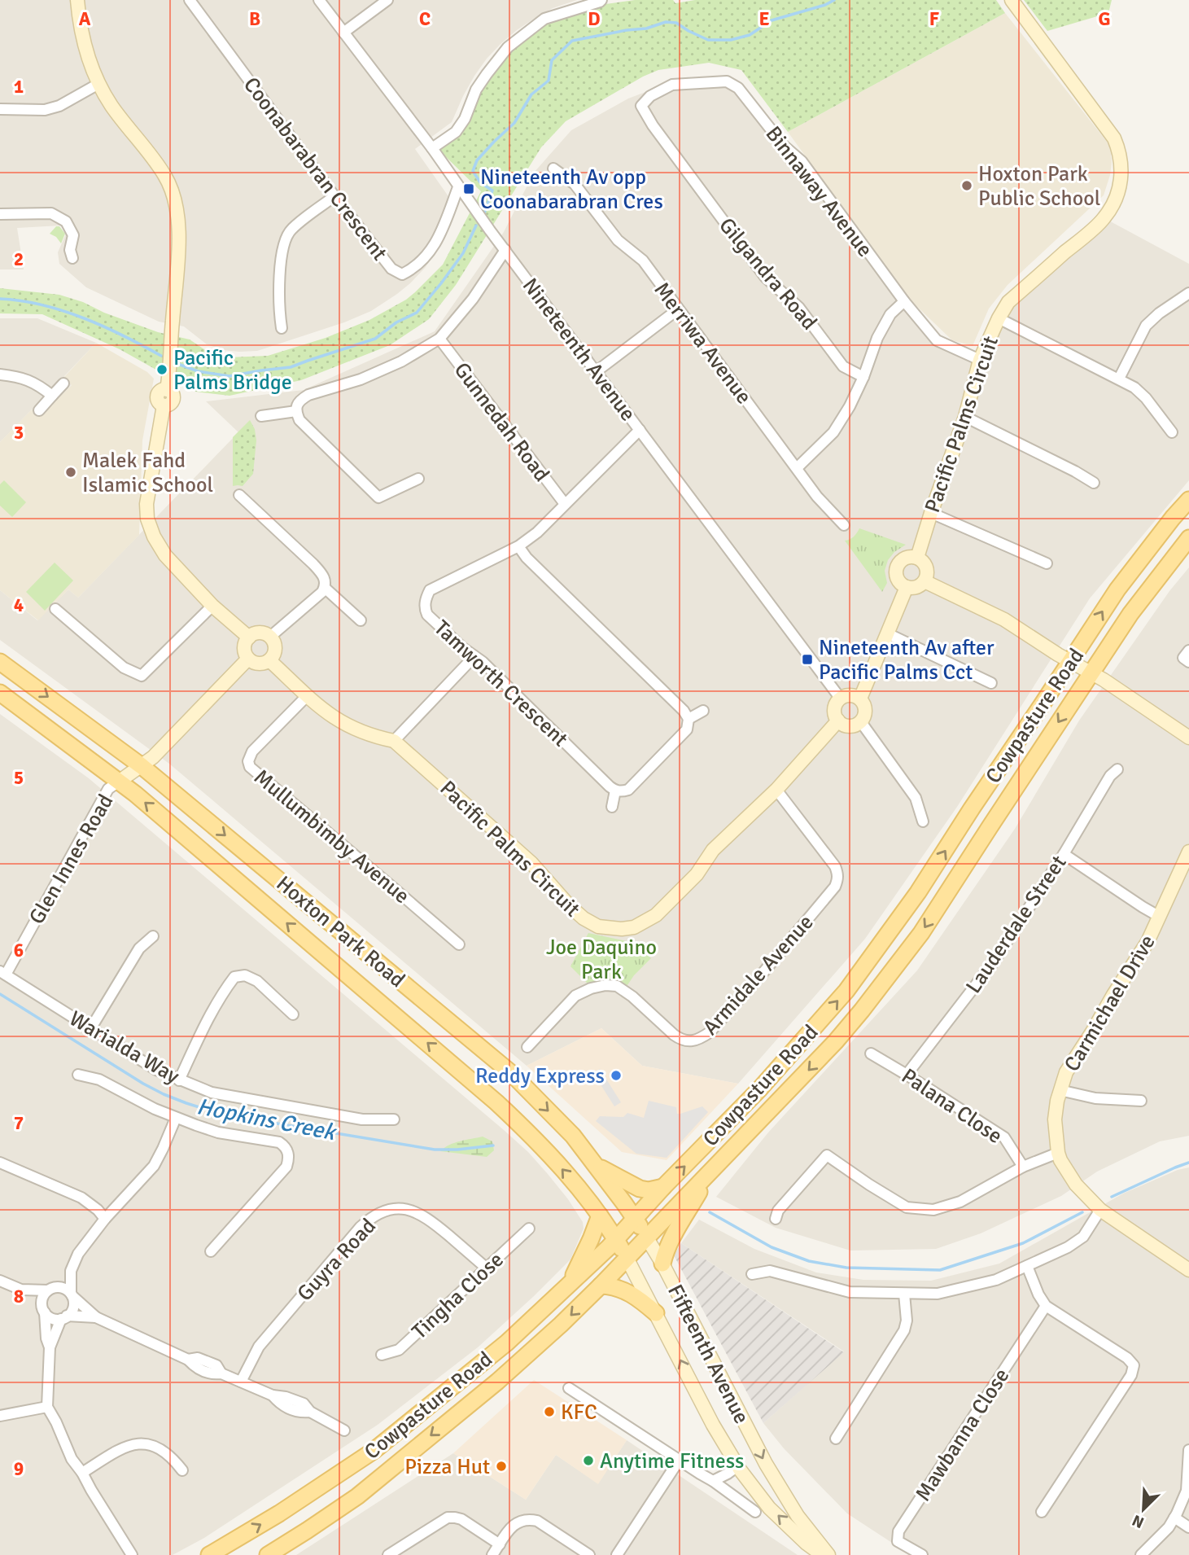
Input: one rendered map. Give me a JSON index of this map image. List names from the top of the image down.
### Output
{
  "streets": {
    "main road": ["Cowpasture Road", "Hoxton Park Road"],
    "street": [
      "Coonabarabran Crescent",
      "Binnaway Avenue",
      "Gilgandra Road",
      "Merriwa Avenue",
      "Nineteenth Avenue",
      "Gunnedah Road",
      "Pacific Palms Circuit",
      "Tamworth Crescent",
      "Mullumbimby Avenue",
      "Glen Innes Road",
      "Lauderdale Street",
      "Armidale Avenue",
      "Carmichael Drive",
      "Warialda Way",
      "Palana Close",
      "Guyra Road",
      "Tingha Close",
      "Fifteenth Avenue",
      "Mawbanna Close"
    ]
  },
  "crossings": [
    ["Coonabarabran Crescent", "Nineteenth Avenue"],
    ["Binnaway Avenue", "Gilgandra Road"],
    ["Binnaway Avenue", "Pacific Palms Circuit"],
    ["Nineteenth Avenue", "Pacific Palms Circuit"],
    ["Nineteenth Avenue", "Tamworth Crescent"],
    ["Gunnedah Road", "Tamworth Crescent"],
    ["Pacific Palms Circuit", "Mullumbimby Avenue"],
    ["Pacific Palms Circuit", "Glen Innes Road"],
    ["Pacific Palms Circuit", "Armidale Avenue"],
    ["Cowpasture Road", "Hoxton Park Road"],
    ["Cowpasture Road", "Fifteenth Avenue"],
    ["Glen Innes Road", "Hoxton Park Road"],
    ["Glen Innes Road", "Warialda Way"],
    ["Lauderdale Street", "Palana Close"],
    ["Hoxton Park Road", "Fifteenth Avenue"],
    ["Guyra Road", "Tingha Close"]
  ],
  "water": ["Hopkins Creek"],
  "parks": ["Joe Daquino Park"],
  "places": {
    "other": [
      "Hoxton Park Public School",
      "Pacific Palms Bridge",
      "Malek Fahd Islamic School",
      "Reddy Express",
      "KFC",
      "Anytime Fitness",
      "Pizza Hut"
    ],
    "transit": ["Nineteenth Av opp Coonabarabran Cres", "Nineteenth Av after Pacific Palms Cct"]
  },
  "north": "bottom left",
  "grid": {
    "columns": [
      "A",
      "B",
      "C",
      "D",
      "E",
      "F",
      "G"
    ],
    "rows": [
      "1",
      "2",
      "3",
      "4",
      "5",
      "6",
      "7",
      "8",
      "9"
    ]
  }
}
